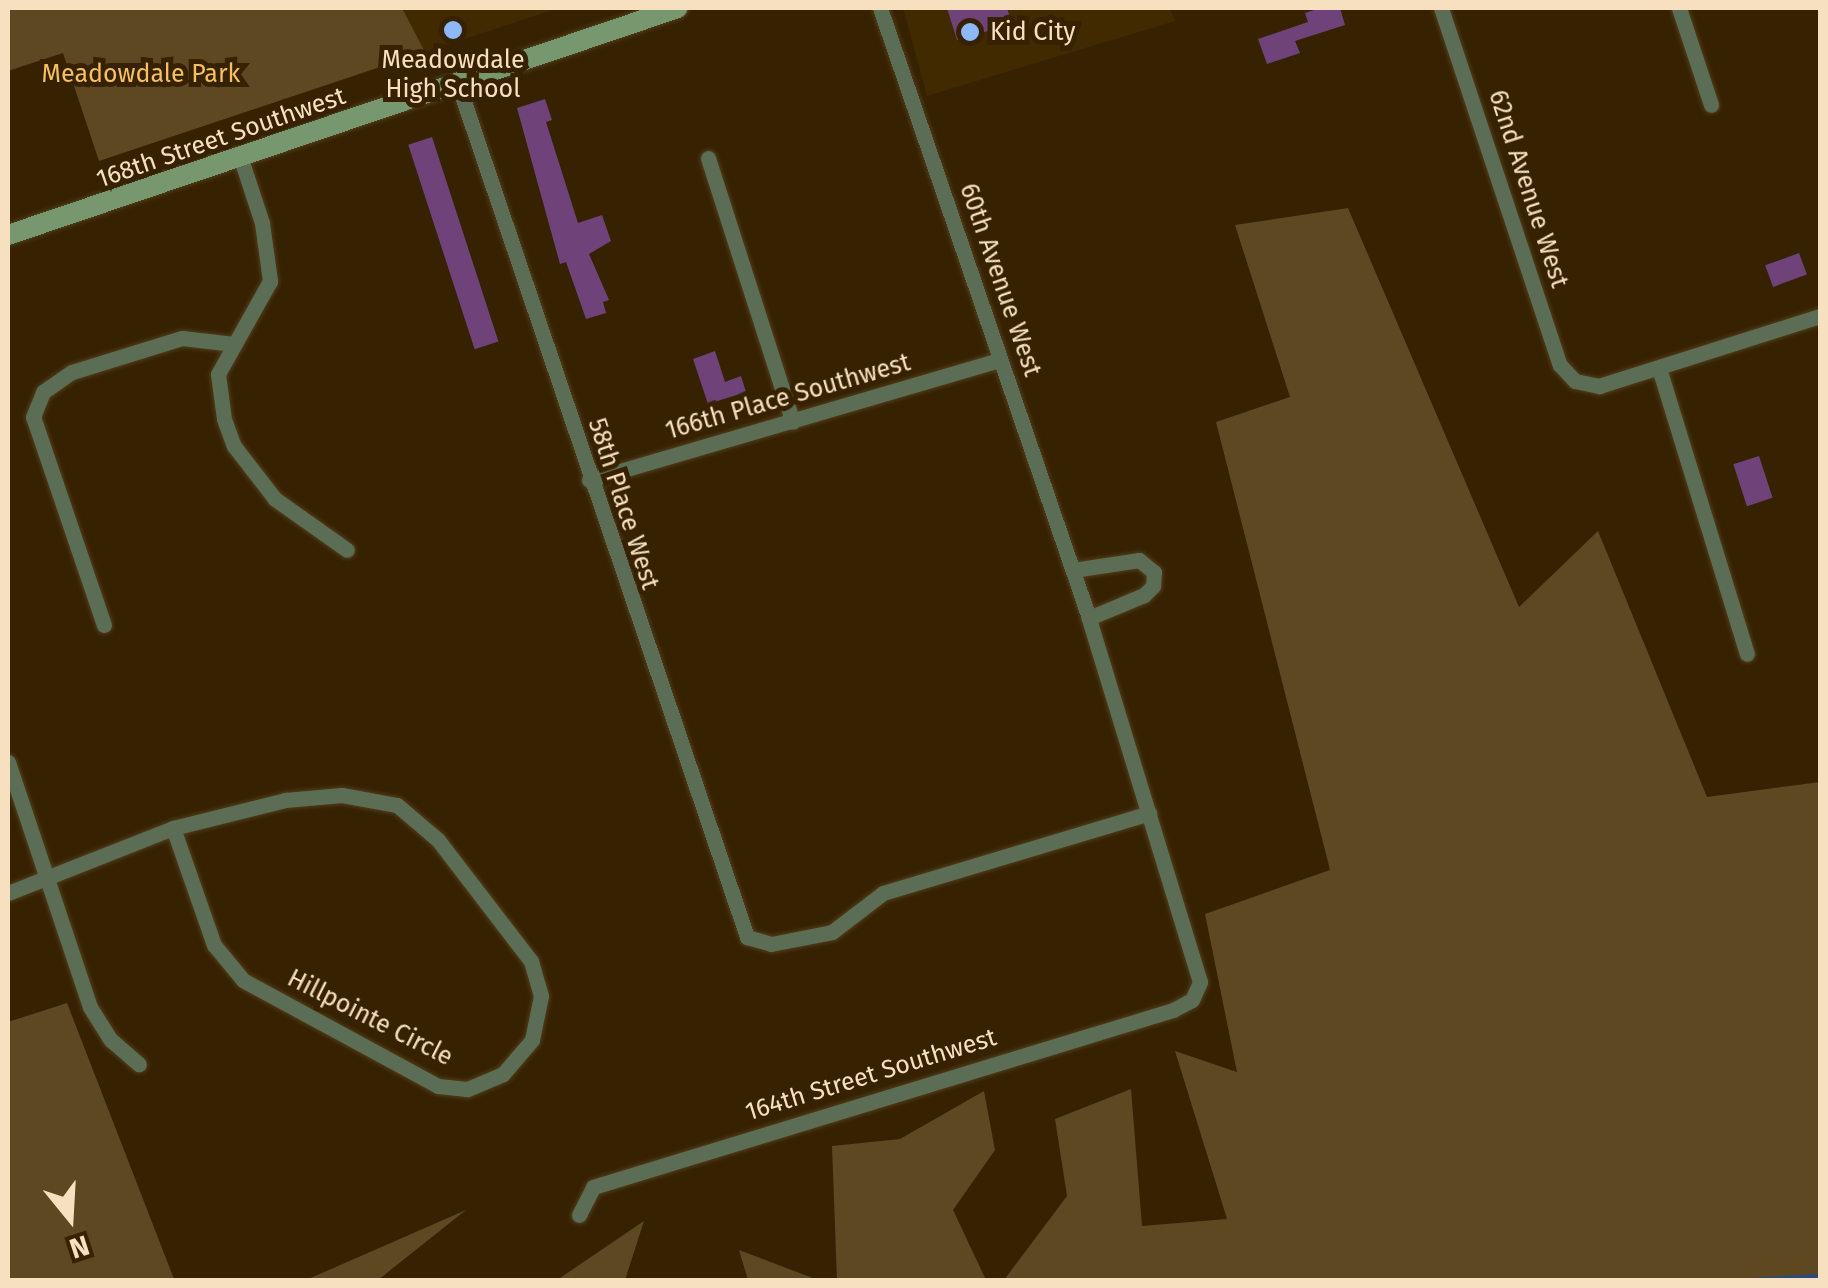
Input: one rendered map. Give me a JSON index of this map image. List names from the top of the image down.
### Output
{
  "streets": {
    "main road": ["168th Street Southwest"],
    "street": [
      "62nd Avenue West",
      "60th Avenue West",
      "166th Place Southwest",
      "58th Place West",
      "Hillpointe Circle",
      "164th Street Southwest"
    ]
  },
  "crossings": [
    ["168th Street Southwest", "58th Place West"],
    ["60th Avenue West", "166th Place Southwest"],
    ["60th Avenue West", "58th Place West"],
    ["60th Avenue West", "164th Street Southwest"],
    ["166th Place Southwest", "58th Place West"]
  ],
  "parks": ["Meadowdale Park"],
  "places": ["Meadowdale High School", "Kid City"],
  "north": "bottom"
}
